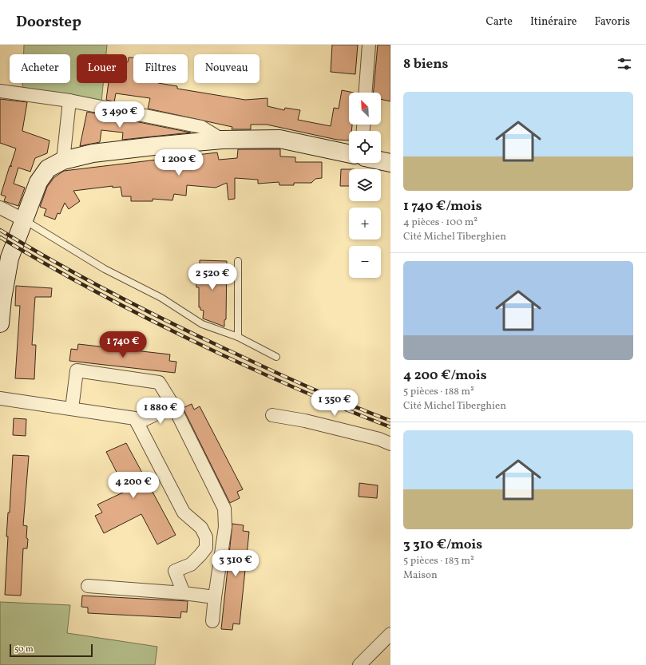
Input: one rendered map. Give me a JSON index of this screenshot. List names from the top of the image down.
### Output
{
  "scale_bar": "50 m",
  "north": "top left",
  "page": {
    "header": "Doorstep",
    "nav": ["Carte", "Itinéraire", "Favoris"],
    "heading": "8 biens",
    "chip": [
      "Acheter",
      "Louer",
      "Filtres",
      "Nouveau"
    ],
    "list": [
      {
        "name": "1 740 €/mois",
        "note": "4 pièces · 100 m² · Cité Michel Tiberghien"
      },
      {
        "name": "4 200 €/mois",
        "note": "5 pièces · 188 m² · Cité Michel Tiberghien"
      },
      {
        "name": "3 310 €/mois",
        "note": "5 pièces · 183 m² · Maison"
      }
    ],
    "map_buttons": ["+", "−"],
    "price": [
      "3 490 €",
      "1 200 €",
      "2 520 €",
      "1 740 €",
      "1 350 €",
      "1 880 €",
      "4 200 €",
      "3 310 €"
    ],
    "scale": "50 m"
  }
}
